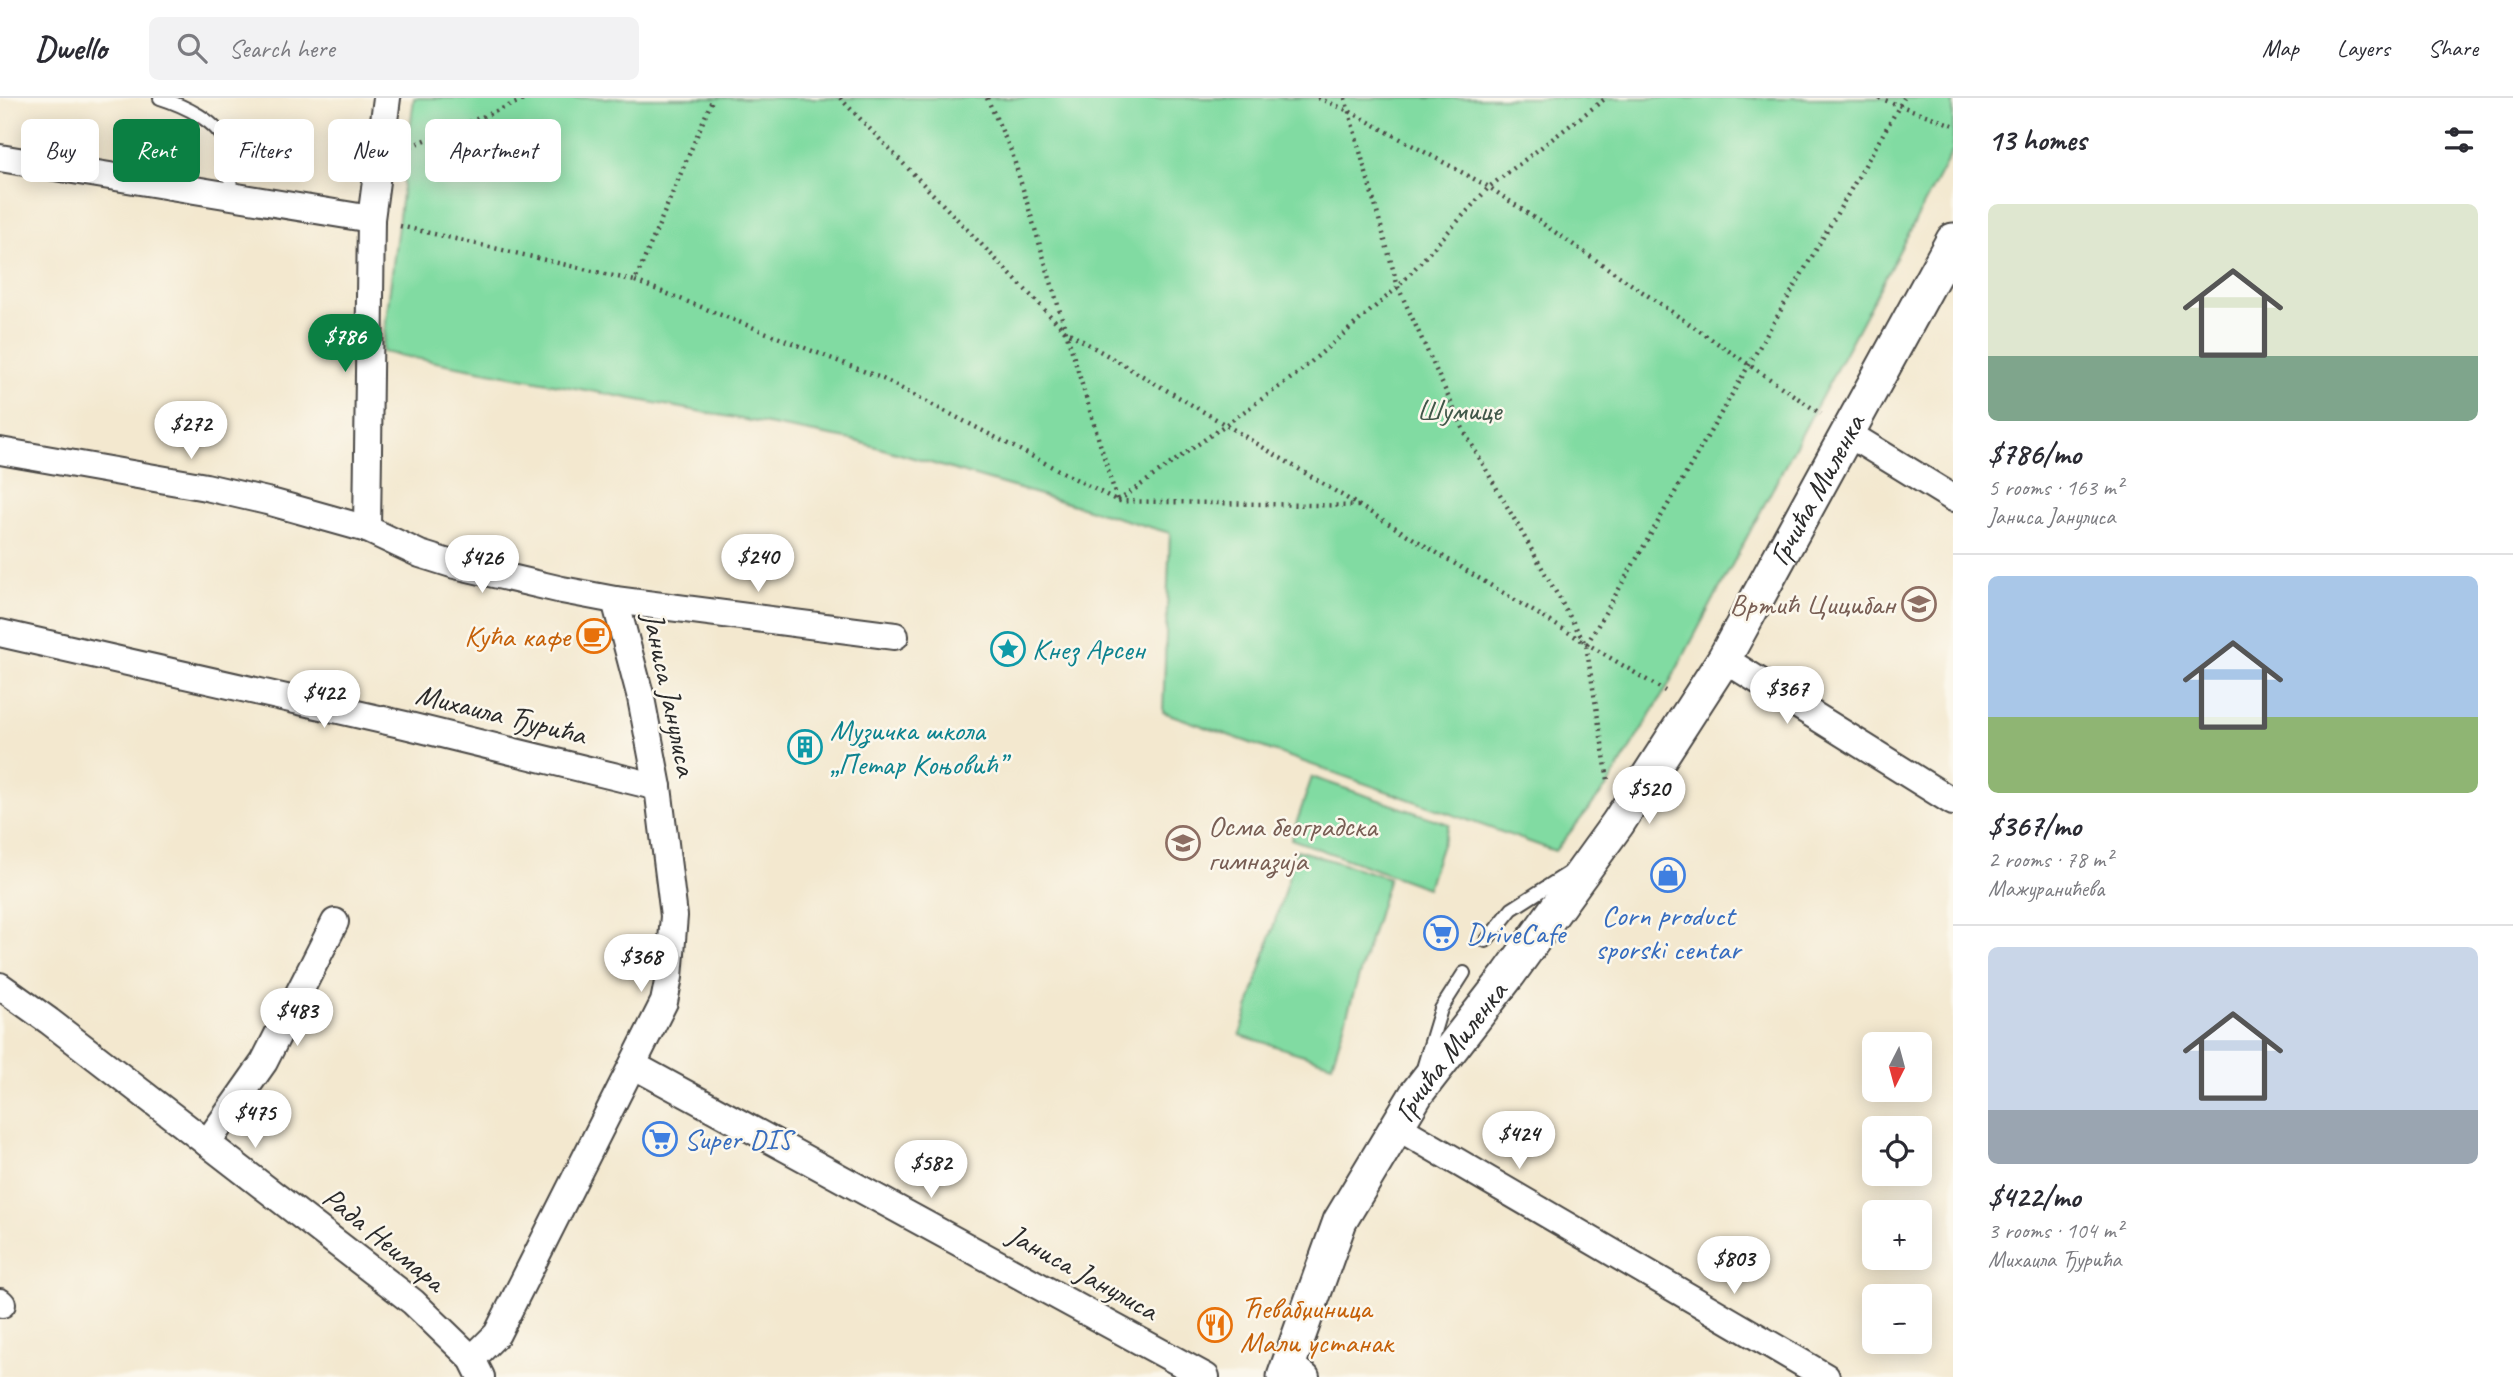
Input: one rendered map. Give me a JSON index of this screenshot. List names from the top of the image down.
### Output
{
  "streets": {
    "street": [
      "Грчића Миленка",
      "Јаниса Јанулиса",
      "Михаила Ђурића",
      "Рада Неимара"
    ]
  },
  "crossings": [
    ["Јаниса Јанулиса", "Михаила Ђурића"],
    ["Јаниса Јанулиса", "Рада Неимара"]
  ],
  "parks": ["Шумице"],
  "places": {
    "school or university": ["Вртић Цицибан", "Осма београдска гимназија"],
    "cafe": ["Кућа кафе"],
    "place": ["Кнез Арсен"],
    "building": ["Музичка школа „Петар Коњовић”"],
    "shop": ["Corn product sporski centar"],
    "supermarket": ["DriveCafe", "Super DIS"],
    "restaurant": ["Ћевабџиница Мали устанак"]
  },
  "north": "bottom",
  "page": {
    "header": "Dwello",
    "search": "Search here",
    "nav": ["Map", "Layers", "Share"],
    "heading": "13 homes",
    "chip": [
      "Buy",
      "Rent",
      "Filters",
      "New",
      "Apartment"
    ],
    "list": [
      {
        "name": "$786/mo",
        "note": "5 rooms · 163 m² · Јаниса Јанулиса"
      },
      {
        "name": "$367/mo",
        "note": "2 rooms · 78 m² · Мажуранићева"
      },
      {
        "name": "$422/mo",
        "note": "3 rooms · 104 m² · Михаила Ђурића"
      }
    ],
    "price": [
      "$786",
      "$272",
      "$240",
      "$426",
      "$367",
      "$422",
      "$520",
      "$368",
      "$483",
      "$475",
      "$424",
      "$582",
      "$803"
    ],
    "map_buttons": ["+", "−"]
  }
}
